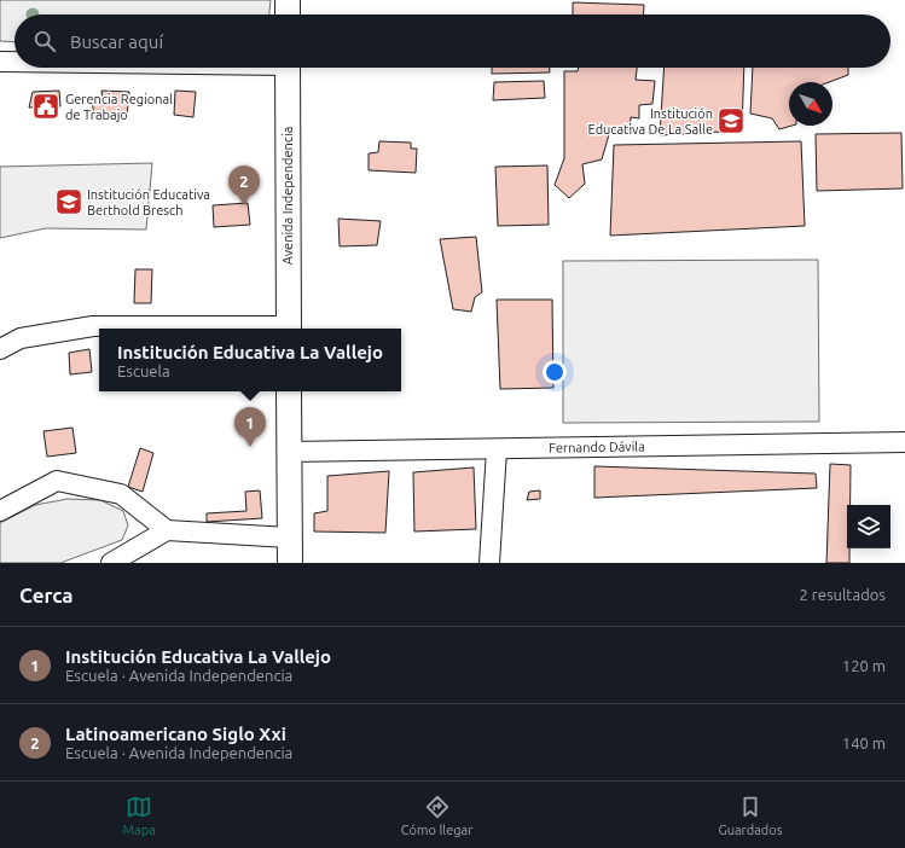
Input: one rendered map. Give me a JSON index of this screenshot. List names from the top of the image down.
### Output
{
  "streets": {
    "main road": ["Avenida Independencia"],
    "street": ["Fernando Dávila"]
  },
  "places": {
    "public building": ["Gerencia Regional de Trabajo"],
    "school or university": ["Institución Educativa De La Salle", "Institución Educativa Berthold Bresch"]
  },
  "north": "bottom right",
  "page": {
    "search": "Buscar aquí",
    "pins": ["2", "1"],
    "popup": ["Institución Educativa La Vallejo", "Escuela"],
    "heading": ["Cerca", "2 resultados"],
    "list": [
      {
        "mark": "1",
        "name": "Institución Educativa La Vallejo",
        "note": "Escuela · Avenida Independencia",
        "value": "120 m"
      },
      {
        "mark": "2",
        "name": "Latinoamericano Siglo Xxi",
        "note": "Escuela · Avenida Independencia",
        "value": "140 m"
      }
    ],
    "nav": ["Mapa", "Cómo llegar", "Guardados"]
  }
}
